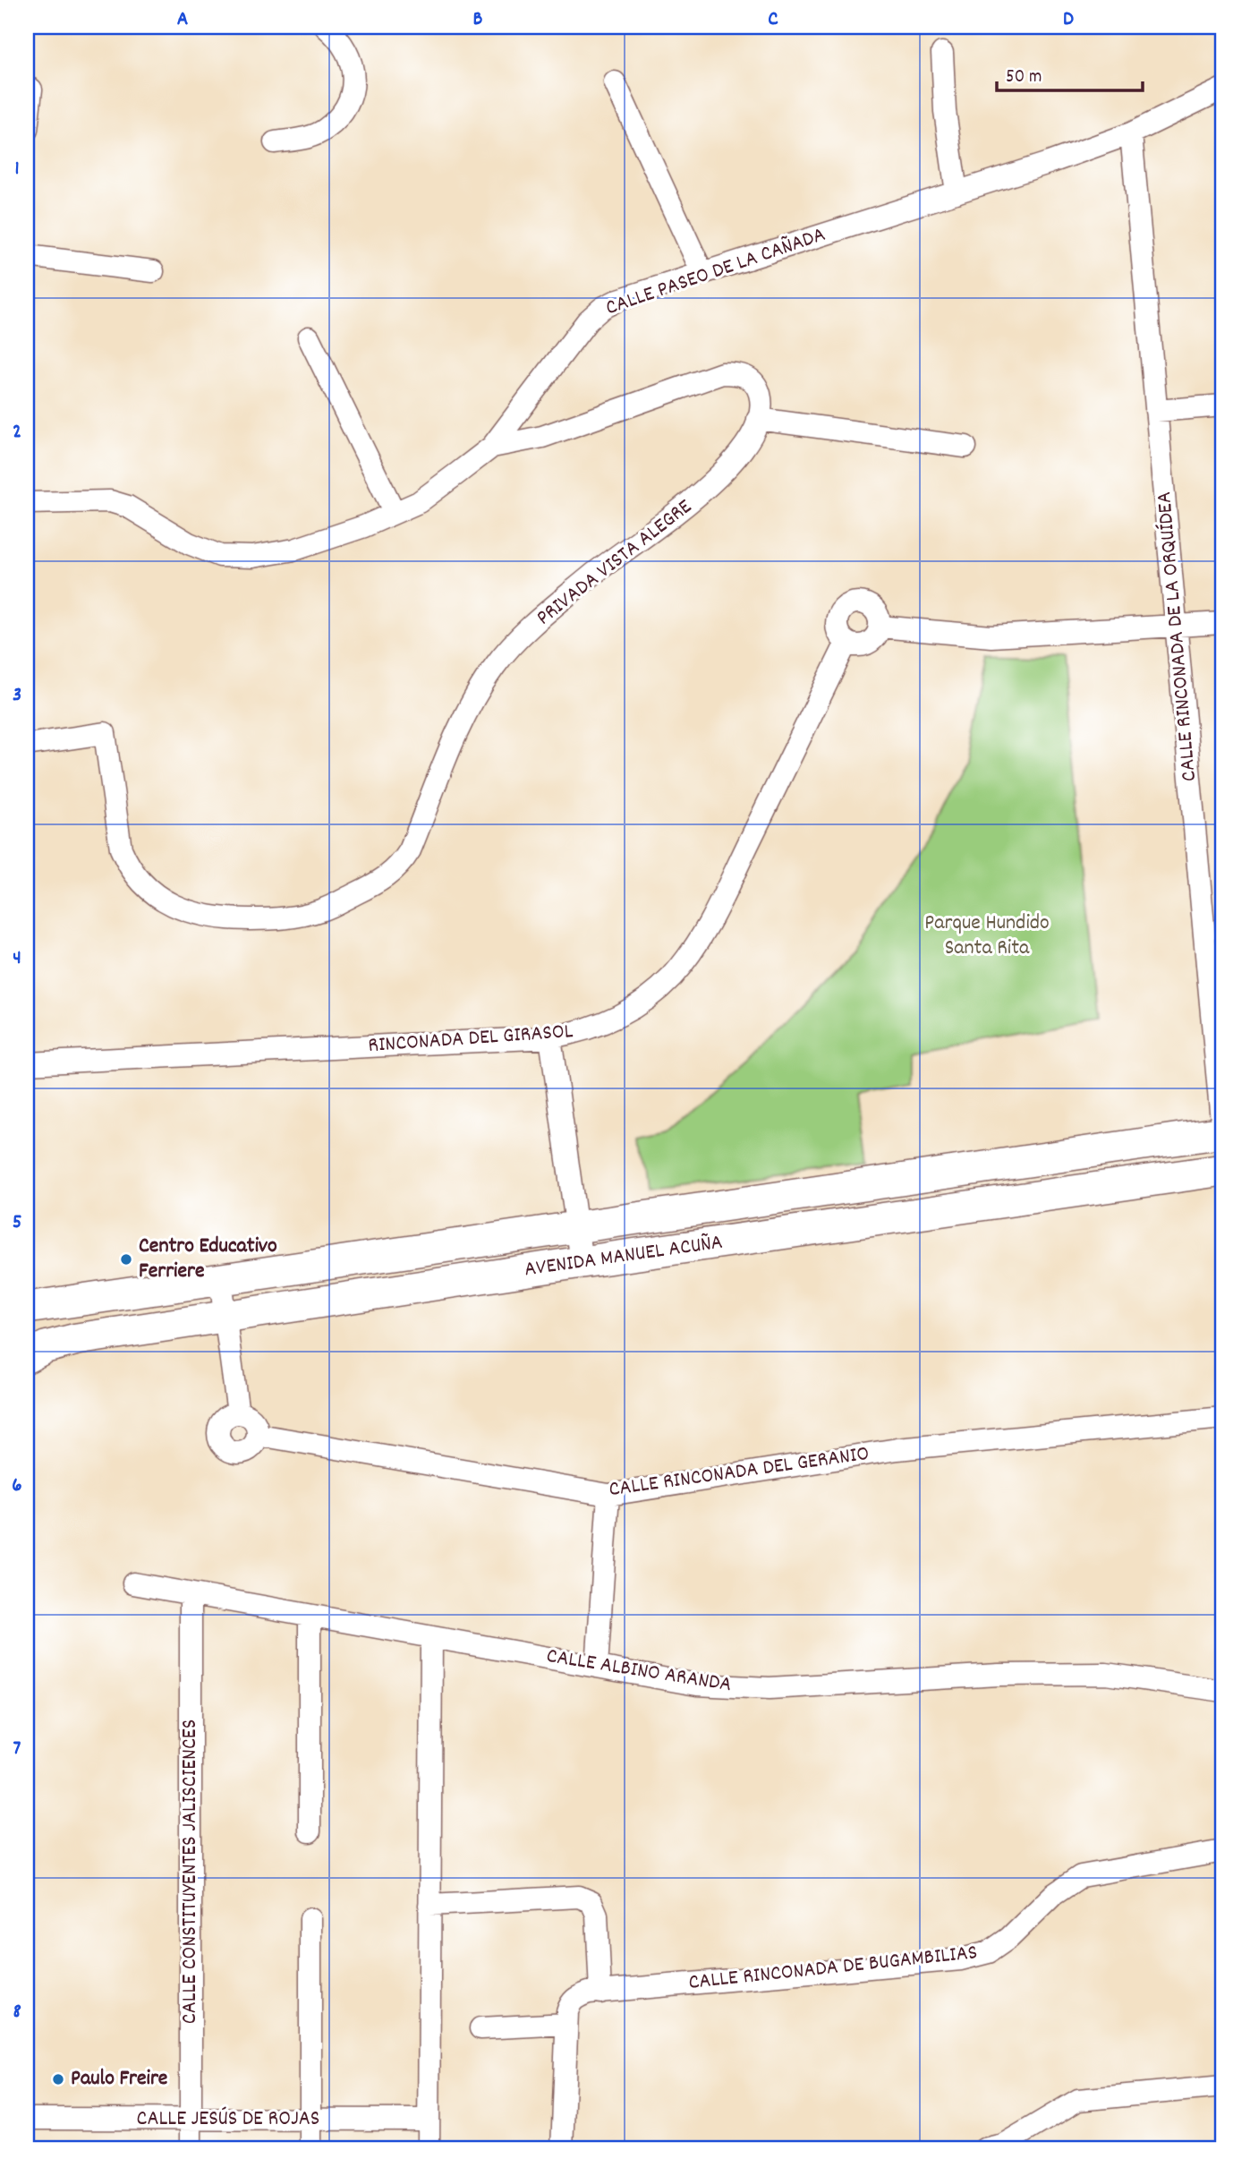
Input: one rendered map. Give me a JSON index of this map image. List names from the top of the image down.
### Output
{
  "streets": {
    "street": [
      "CALLE PASEO DE LA CAÑADA",
      "PRIVADA VISTA ALEGRE",
      "CALLE RINCONADA DE LA ORQUÍDEA",
      "RINCONADA DEL GIRASOL",
      "AVENIDA MANUEL ACUÑA",
      "CALLE RINCONADA DEL GERANIO",
      "CALLE ALBINO ARANDA",
      "CALLE CONSTITUYENTES JALISCIENCES",
      "CALLE RINCONADA DE BUGAMBILIAS",
      "CALLE JESÚS DE ROJAS"
    ]
  },
  "crossings": [
    ["CALLE PASEO DE LA CAÑADA", "CALLE RINCONADA DE LA ORQUÍDEA"],
    ["CALLE RINCONADA DE LA ORQUÍDEA", "AVENIDA MANUEL ACUÑA"],
    ["CALLE ALBINO ARANDA", "CALLE CONSTITUYENTES JALISCIENCES"],
    ["CALLE CONSTITUYENTES JALISCIENCES", "CALLE JESÚS DE ROJAS"]
  ],
  "parks": ["Parque Hundido Santa Rita"],
  "places": ["Centro Educativo Ferriere", "Paulo Freire"],
  "scale_bar": "50 m",
  "grid": {
    "columns": [
      "A",
      "B",
      "C",
      "D"
    ],
    "rows": [
      "1",
      "2",
      "3",
      "4",
      "5",
      "6",
      "7",
      "8"
    ]
  }
}
